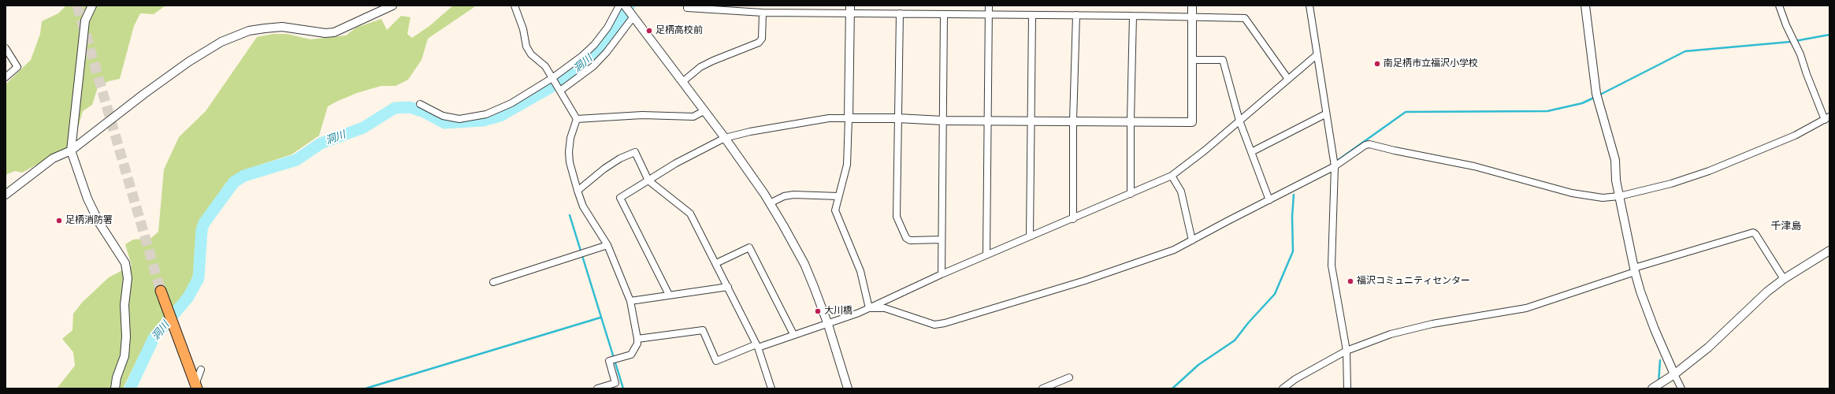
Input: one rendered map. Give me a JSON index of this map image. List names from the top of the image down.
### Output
{
  "districts": ["千津島"],
  "water": ["洞川"],
  "places": [
    "足柄高校前",
    "南足柄市立福沢小学校",
    "足柄消防署",
    "福沢コミュニティセンター",
    "大川橋"
  ]
}
